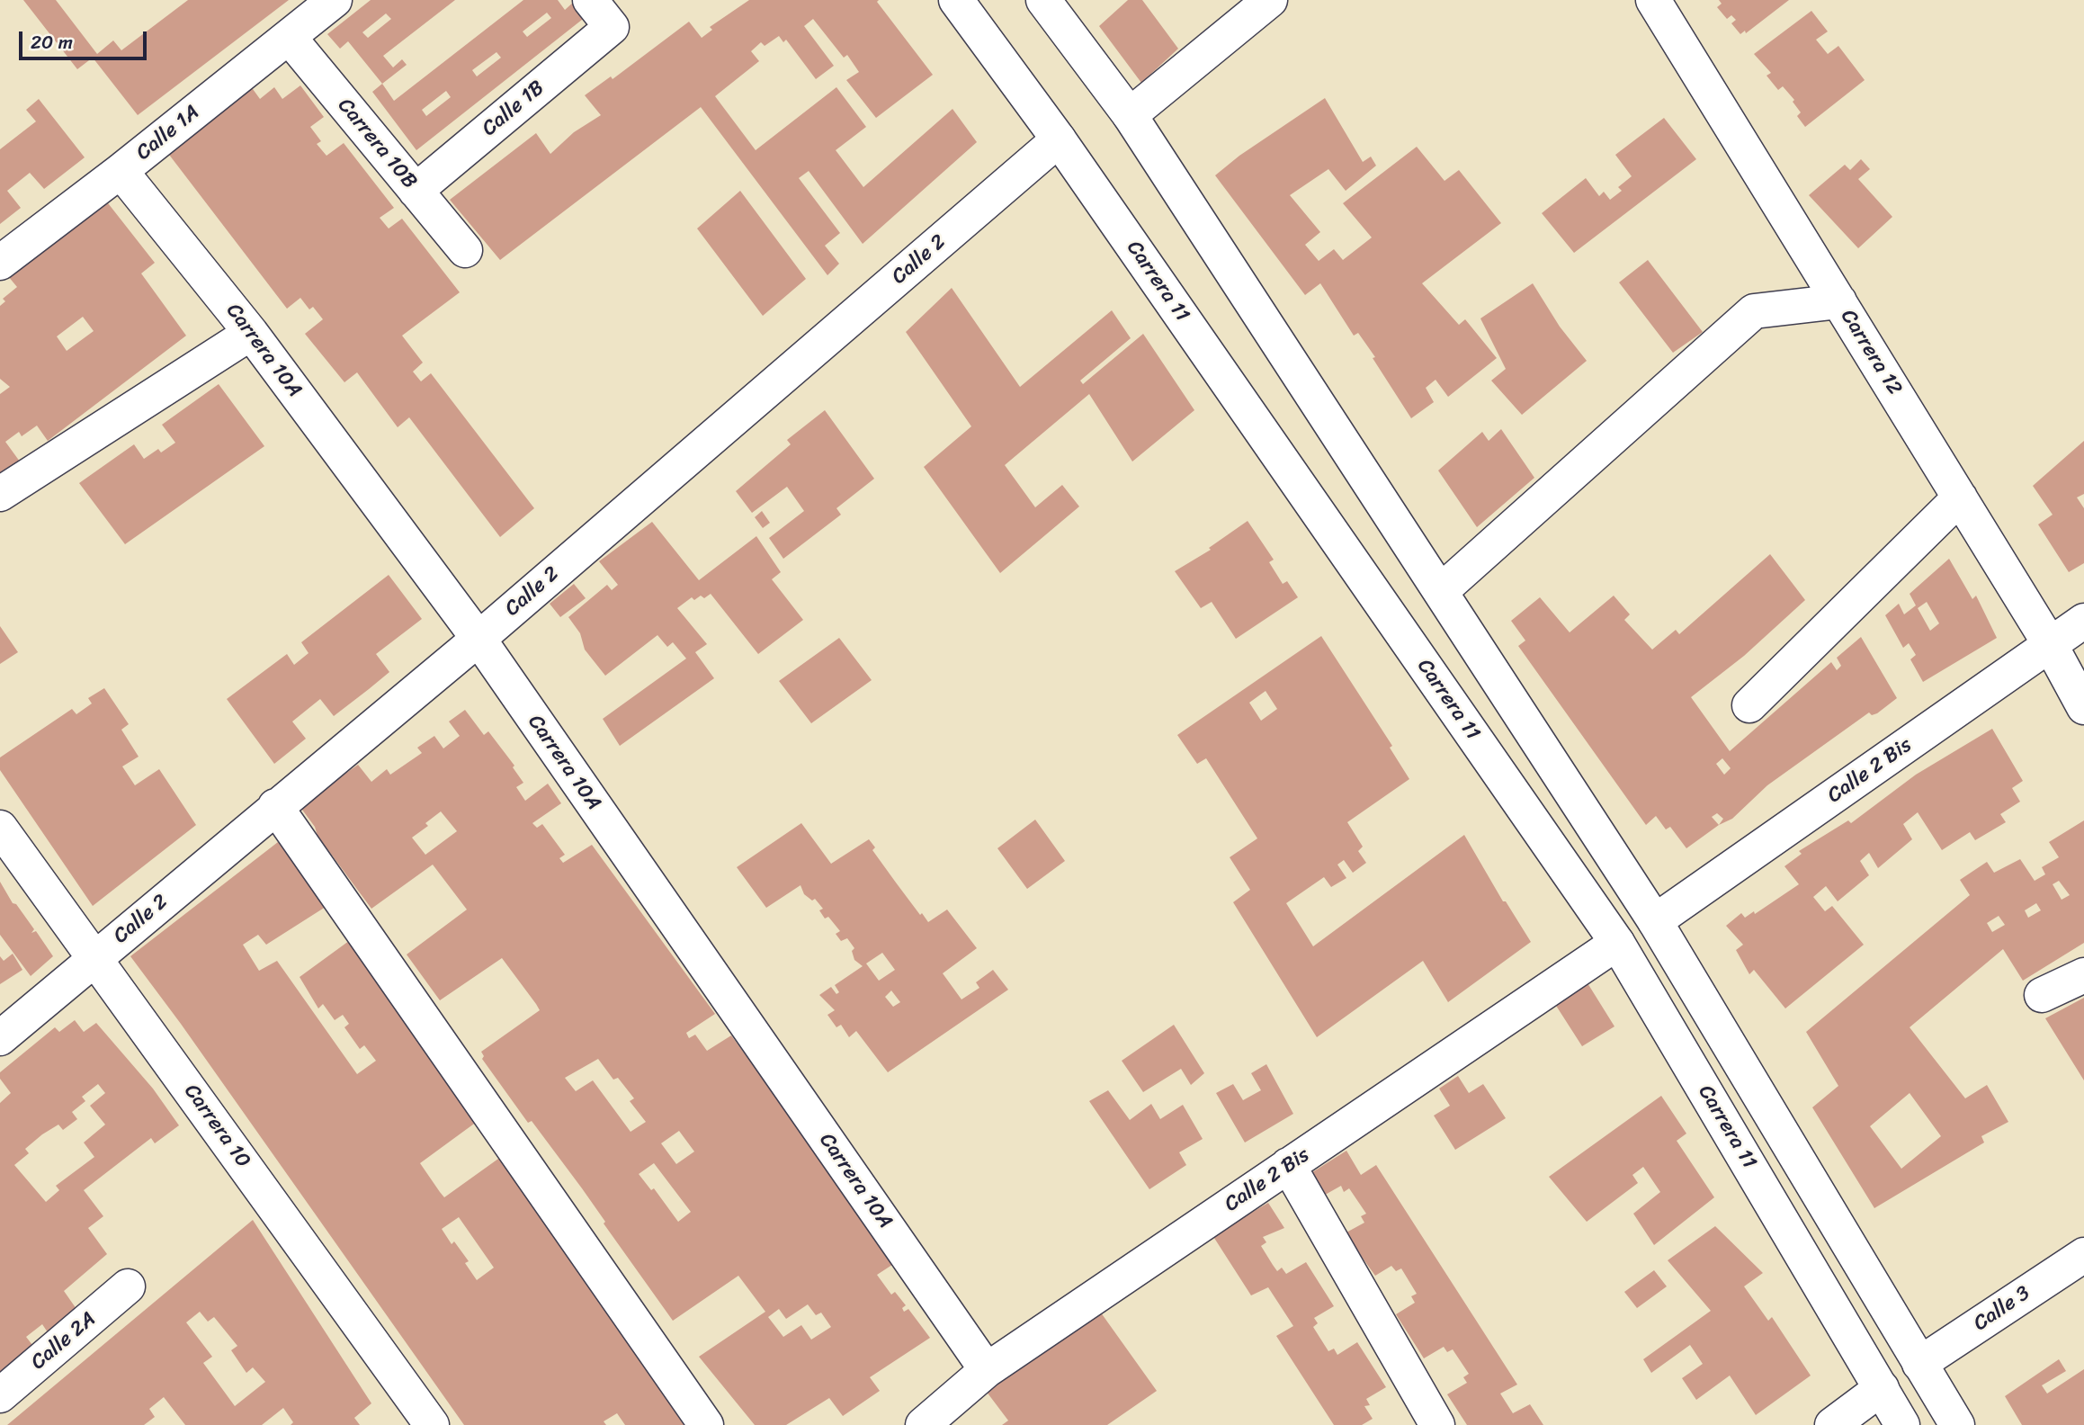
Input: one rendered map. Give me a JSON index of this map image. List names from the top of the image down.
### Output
{
  "streets": {
    "street": [
      "Calle 1B",
      "Calle 1A",
      "Carrera 10B",
      "Calle 2",
      "Carrera 11",
      "Carrera 10A",
      "Carrera 12",
      "Calle 2 Bis",
      "Carrera 10",
      "Calle 3",
      "Calle 2A"
    ]
  },
  "crossings": [
    ["Calle 1B", "Carrera 10B"],
    ["Calle 1A", "Carrera 10B"],
    ["Calle 1A", "Carrera 10A"],
    ["Calle 2", "Carrera 11"],
    ["Calle 2", "Carrera 10A"],
    ["Calle 2", "Carrera 10"],
    ["Carrera 11", "Calle 2 Bis"],
    ["Carrera 10A", "Calle 2 Bis"],
    ["Carrera 12", "Calle 2 Bis"]
  ],
  "scale_bar": "20 m"
}
